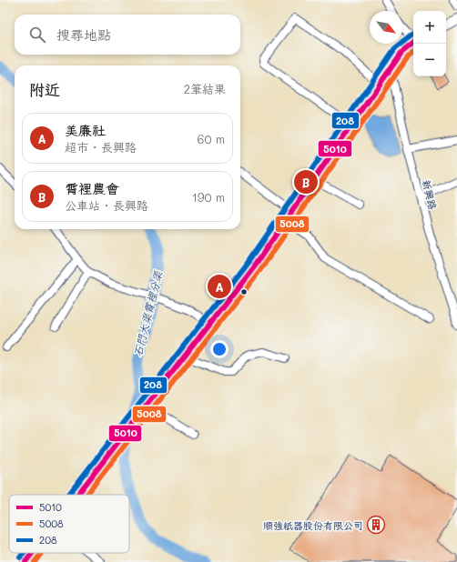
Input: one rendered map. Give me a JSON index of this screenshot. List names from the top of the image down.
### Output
{
  "streets": {
    "street": ["新興路"]
  },
  "water": ["石門大渠霄裡分渠"],
  "places": {
    "building": ["順強紙器股份有限公司"]
  },
  "lines": ["transit line 208", "transit line 5010", "transit line 5008"],
  "legend": ["5010", "5008", "208"],
  "north": "bottom right",
  "page": {
    "map_buttons": ["+", "−"],
    "search": "搜尋地點",
    "heading": ["附近", "2筆結果"],
    "list": [
      {
        "mark": "A",
        "name": "美廉社",
        "note": "超市 · 長興路",
        "value": "60 m"
      },
      {
        "mark": "B",
        "name": "霄裡農會",
        "note": "公車站 · 長興路",
        "value": "190 m"
      }
    ],
    "pins": ["B", "A"]
  }
}
